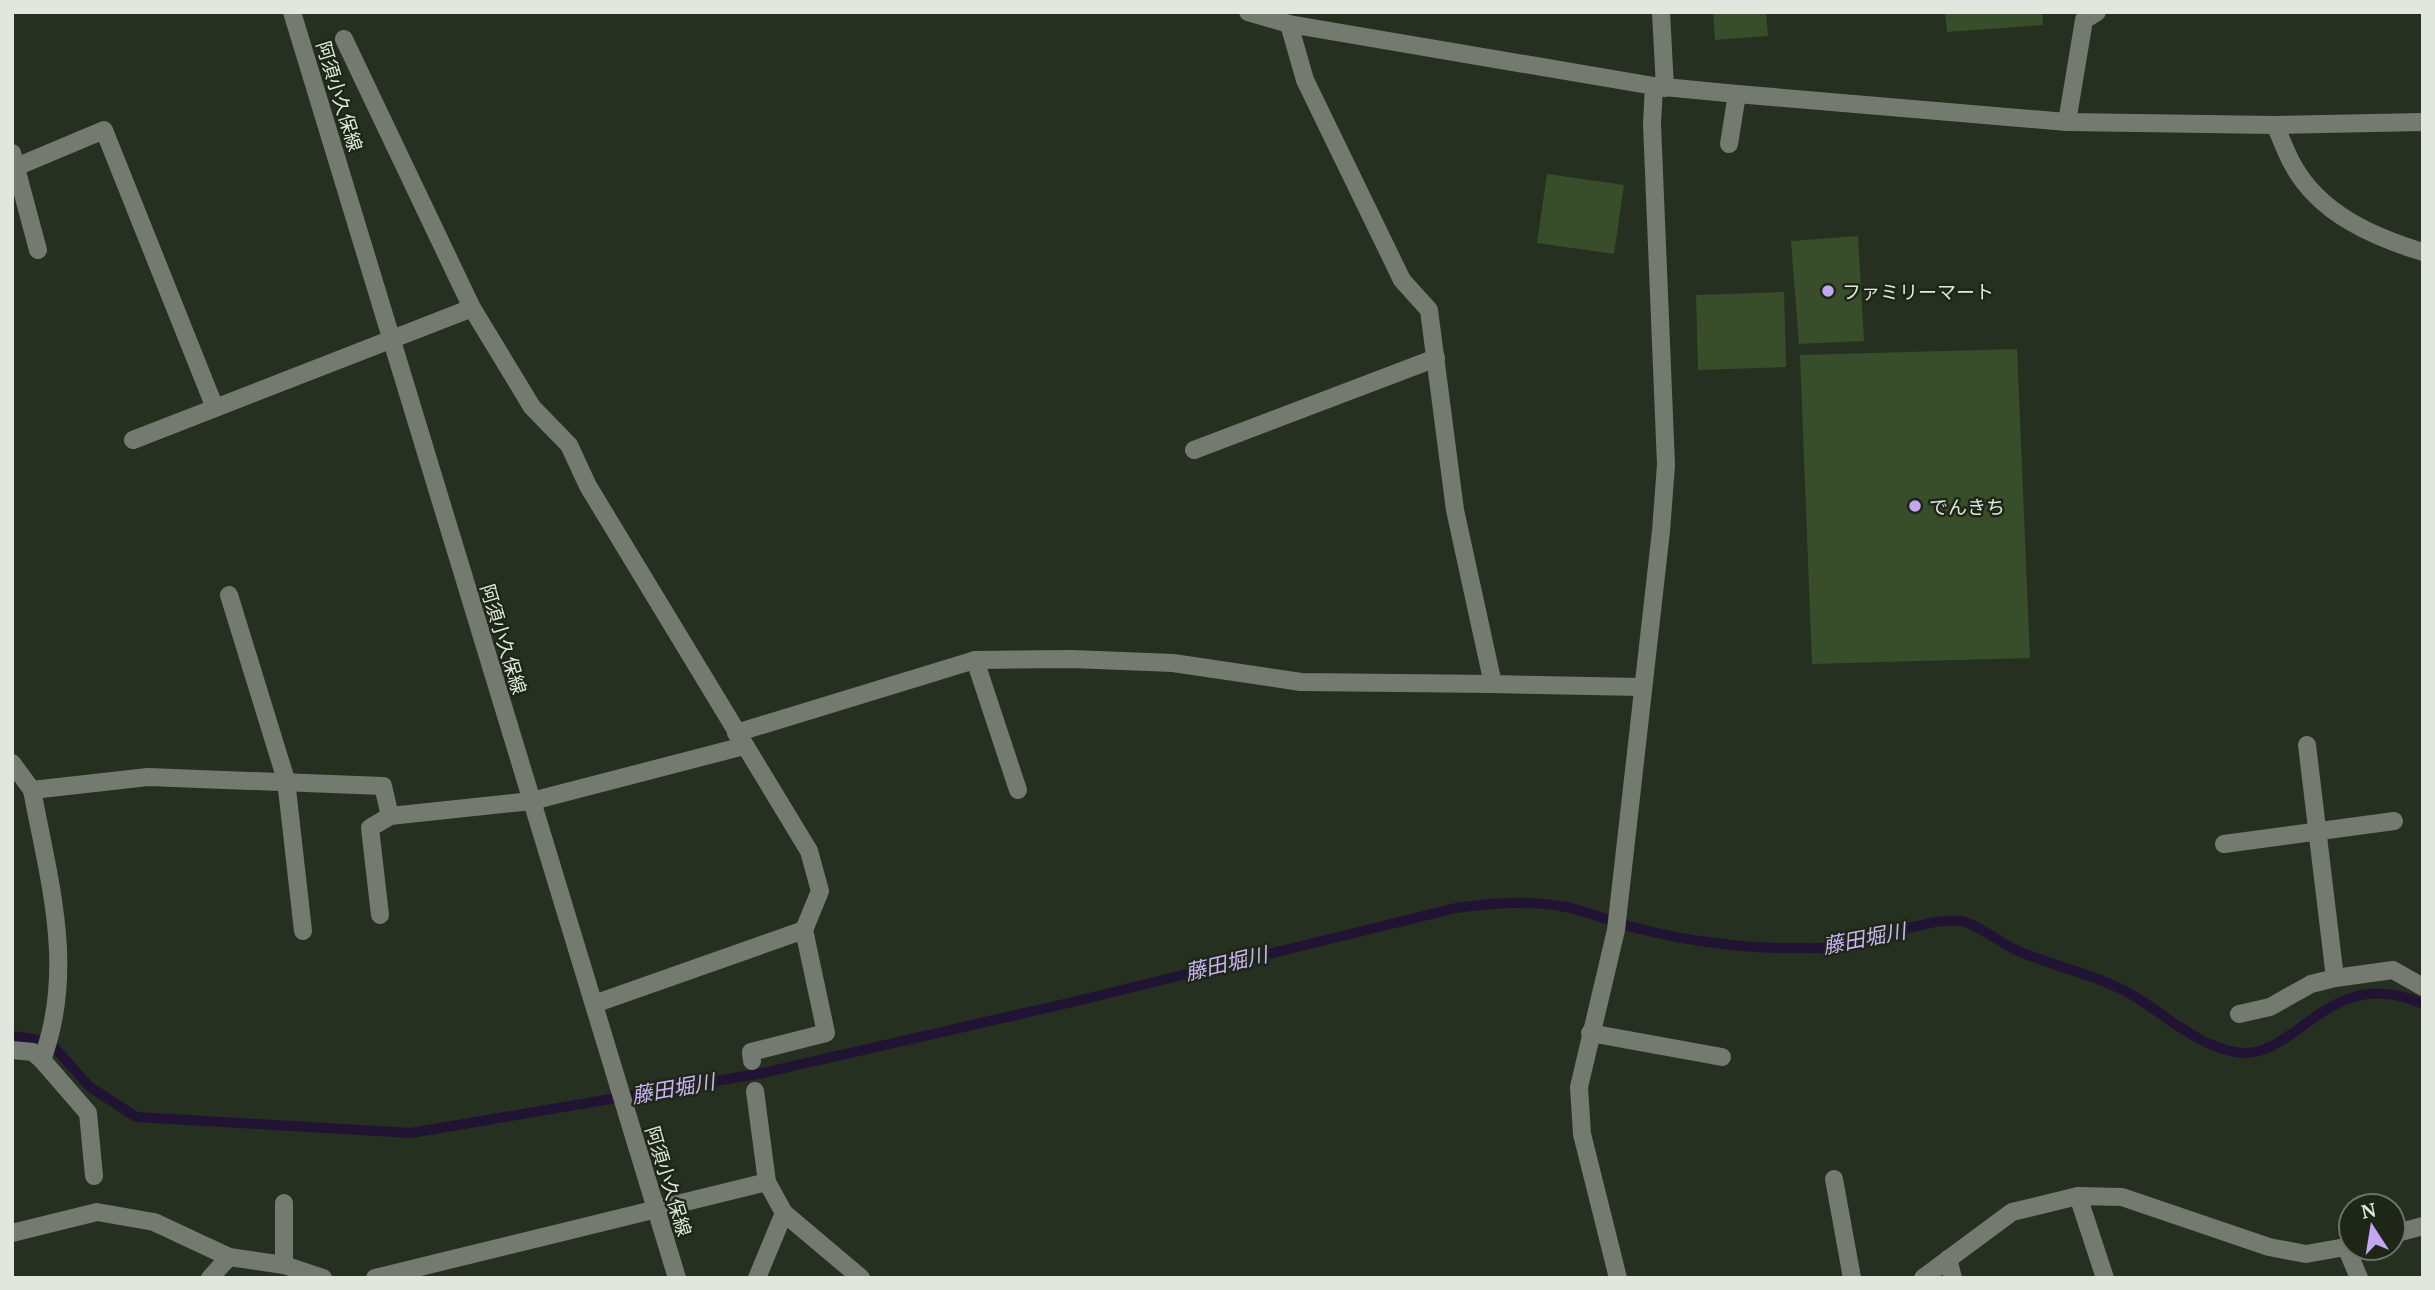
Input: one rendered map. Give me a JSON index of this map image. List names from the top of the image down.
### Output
{
  "streets": {
    "street": ["阿須小久保線"]
  },
  "water": ["藤田堀川"],
  "places": ["ファミリーマート", "でんきち"],
  "north": "top"
}
